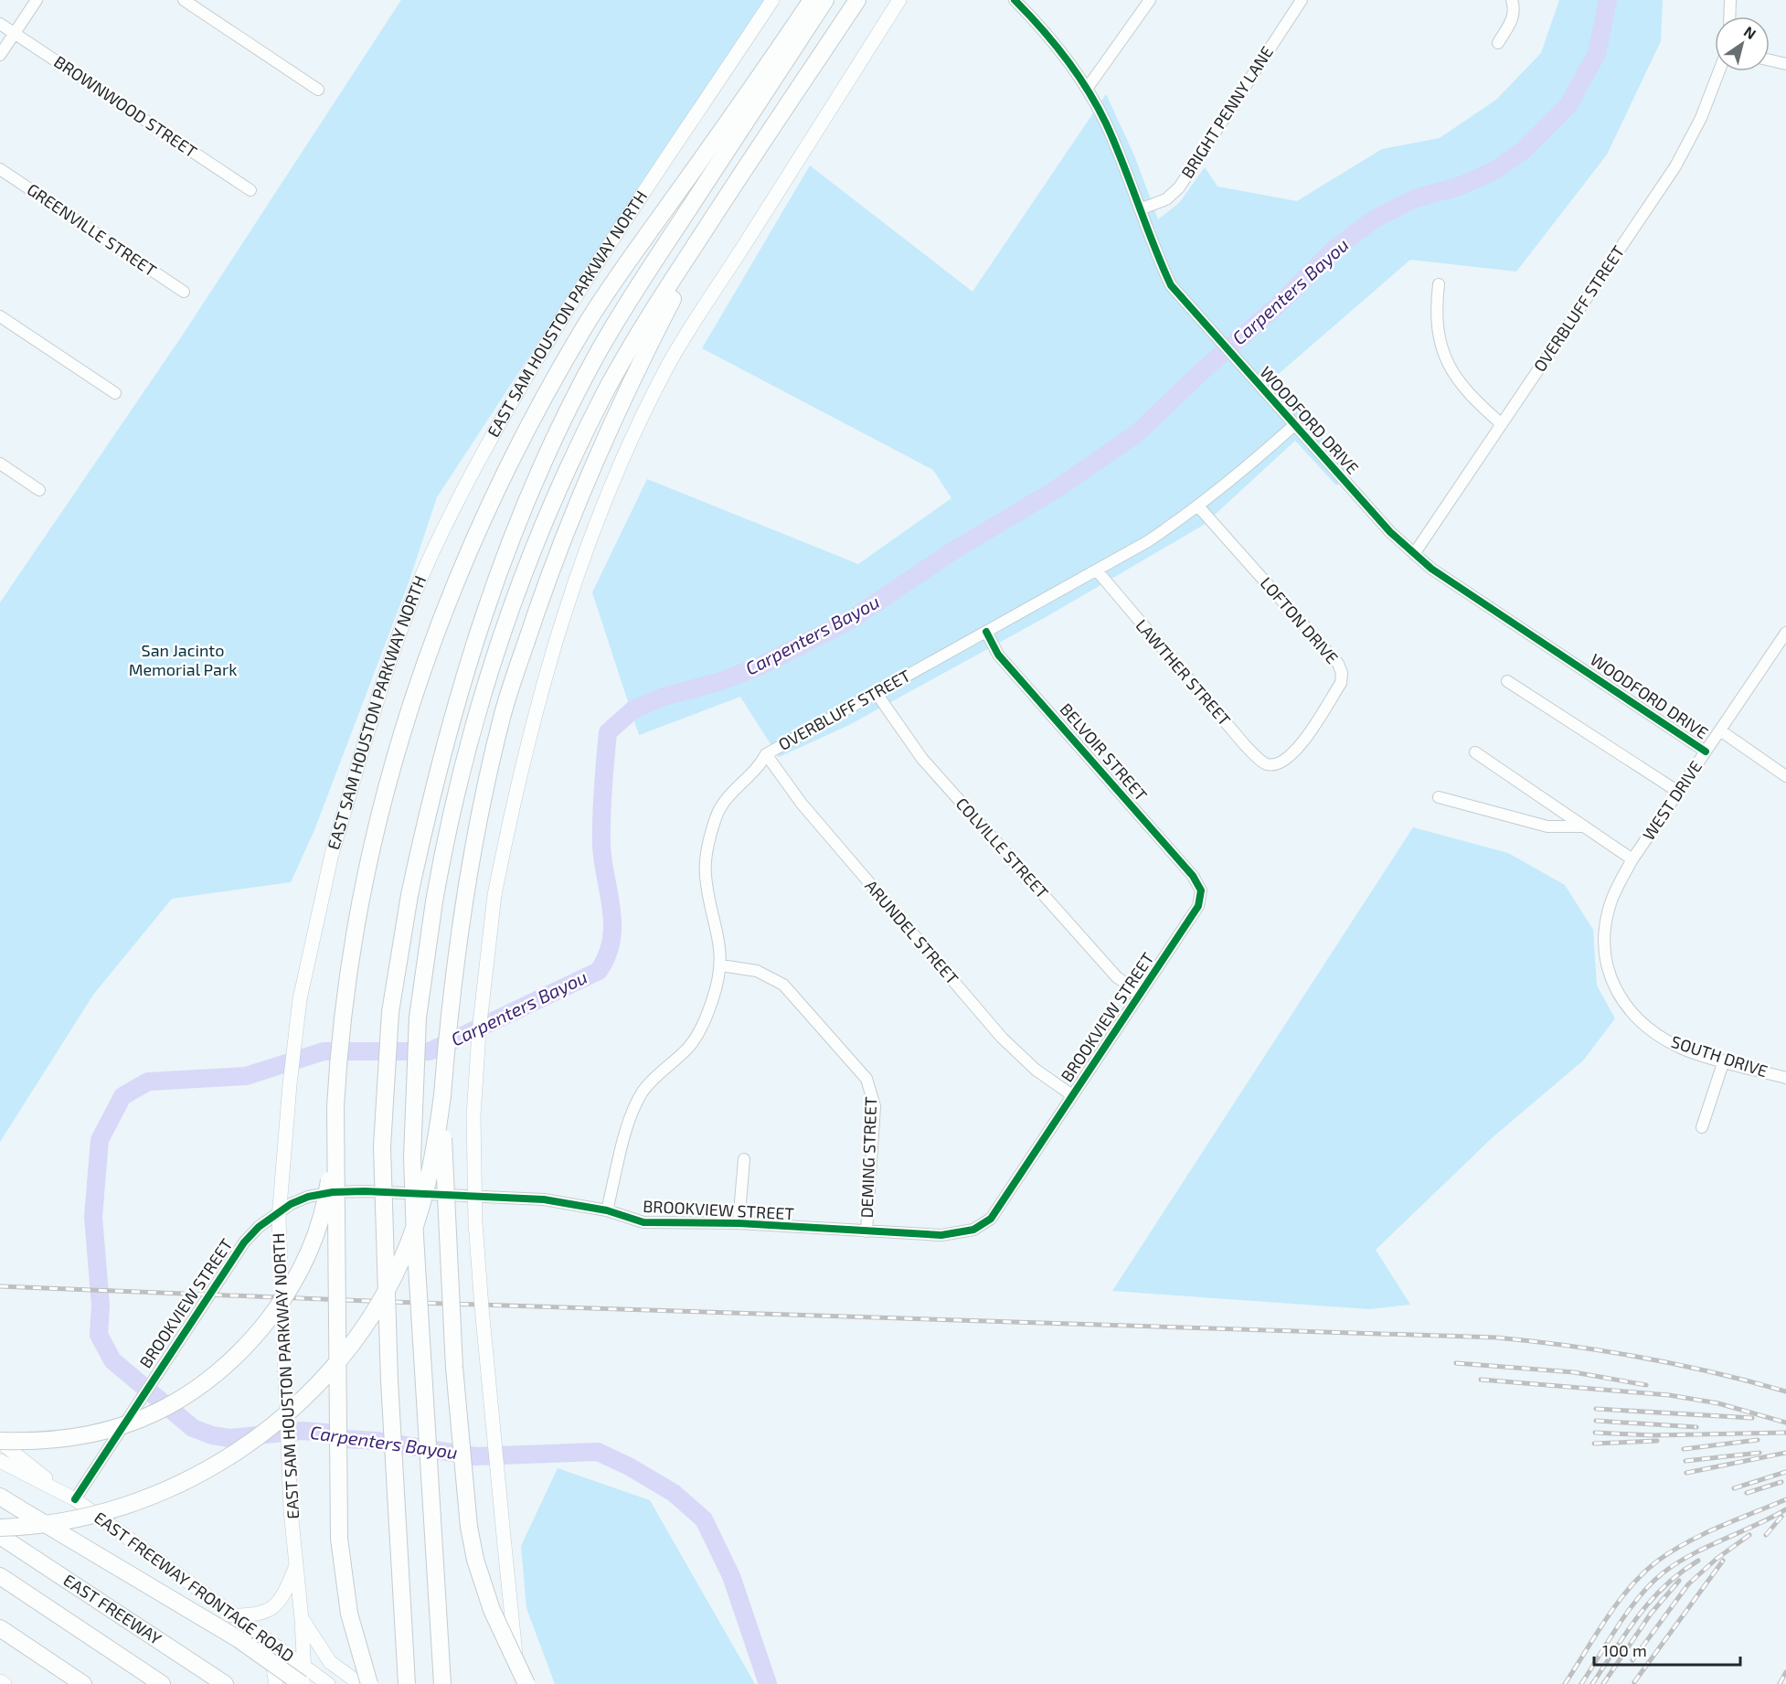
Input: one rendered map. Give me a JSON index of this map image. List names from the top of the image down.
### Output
{
  "streets": {
    "highway": ["EAST FREEWAY"],
    "main road": ["EAST SAM HOUSTON PARKWAY NORTH", "EAST FREEWAY FRONTAGE ROAD"],
    "street": [
      "BROWNWOOD STREET",
      "BRIGHT PENNY LANE",
      "GREENVILLE STREET",
      "OVERBLUFF STREET",
      "WOODFORD DRIVE",
      "LOFTON DRIVE",
      "LAWTHER STREET",
      "BELVOIR STREET",
      "WEST DRIVE",
      "COLVILLE STREET",
      "ARUNDEL STREET",
      "BROOKVIEW STREET",
      "SOUTH DRIVE",
      "DEMING STREET"
    ]
  },
  "crossings": [
    ["BRIGHT PENNY LANE", "WOODFORD DRIVE"],
    ["OVERBLUFF STREET", "WOODFORD DRIVE"],
    ["OVERBLUFF STREET", "LOFTON DRIVE"],
    ["OVERBLUFF STREET", "LAWTHER STREET"],
    ["OVERBLUFF STREET", "BELVOIR STREET"],
    ["OVERBLUFF STREET", "COLVILLE STREET"],
    ["OVERBLUFF STREET", "ARUNDEL STREET"],
    ["OVERBLUFF STREET", "BROOKVIEW STREET"],
    ["OVERBLUFF STREET", "DEMING STREET"],
    ["EAST SAM HOUSTON PARKWAY NORTH", "EAST FREEWAY FRONTAGE ROAD"],
    ["WOODFORD DRIVE", "WEST DRIVE"],
    ["LOFTON DRIVE", "LAWTHER STREET"],
    ["BELVOIR STREET", "BROOKVIEW STREET"],
    ["WEST DRIVE", "SOUTH DRIVE"],
    ["COLVILLE STREET", "BROOKVIEW STREET"],
    ["ARUNDEL STREET", "BROOKVIEW STREET"],
    ["BROOKVIEW STREET", "DEMING STREET"],
    ["BROOKVIEW STREET", "EAST FREEWAY FRONTAGE ROAD"]
  ],
  "water": ["Carpenters Bayou"],
  "parks": ["San Jacinto Memorial Park"],
  "scale_bar": "100 m",
  "north": "top right"
}
